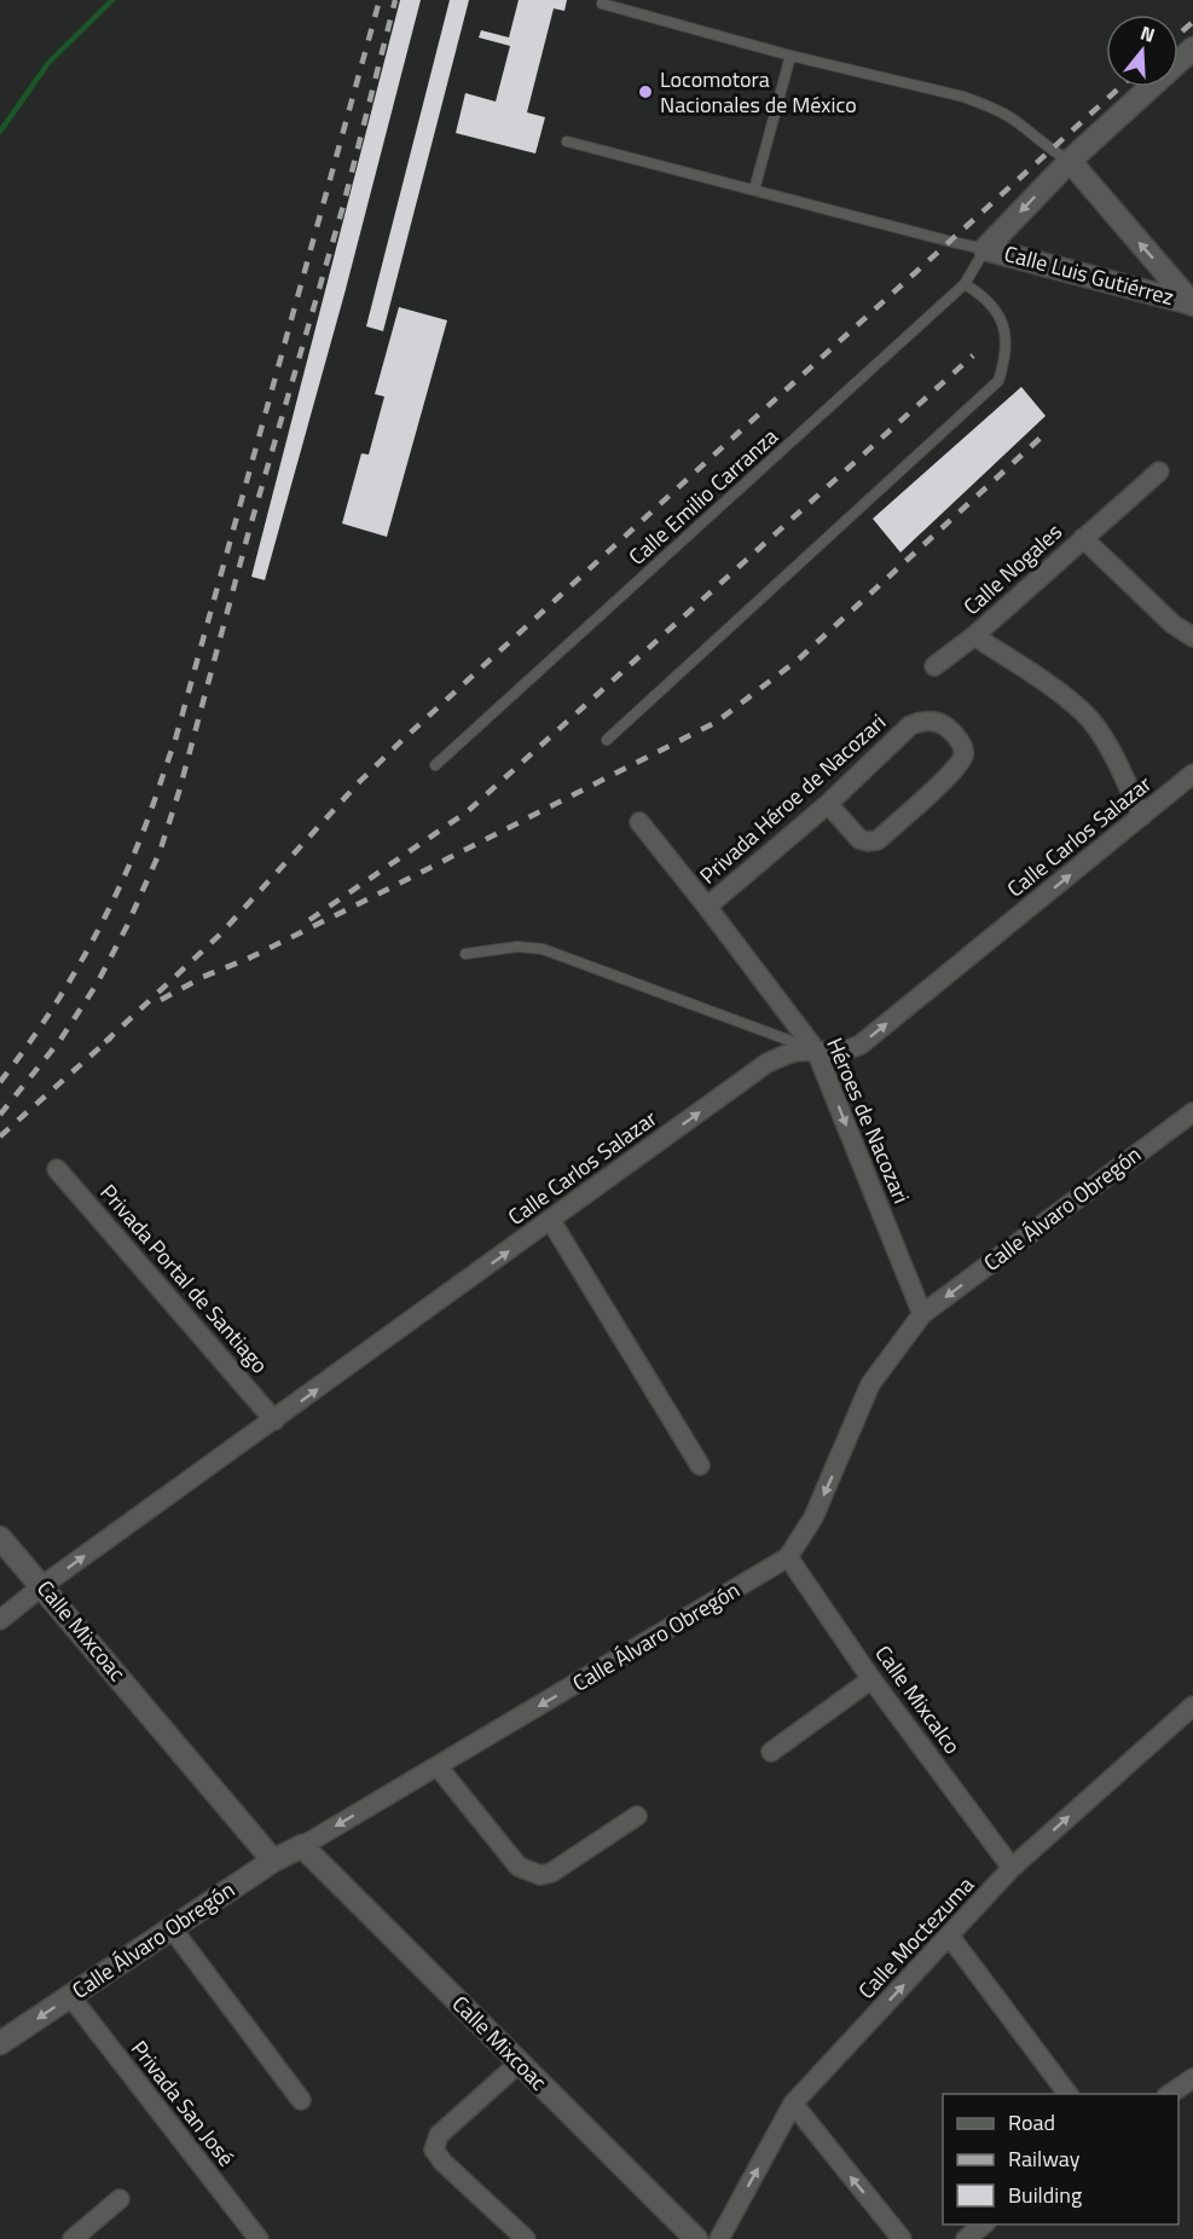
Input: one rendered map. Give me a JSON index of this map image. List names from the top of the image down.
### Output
{
  "streets": {
    "street": [
      "Calle Luis Gutiérrez",
      "Calle Nogales",
      "Privada Héroe de Nacozari",
      "Calle Carlos Salazar",
      "Héroes de Nacozari",
      "Calle Álvaro Obregón",
      "Privada Portal de Santiago",
      "Calle Mixcoac",
      "Calle Mixcalco",
      "Calle Moctezuma",
      "Privada San José"
    ],
    "lane": ["Calle Emilio Carranza"]
  },
  "crossings": [
    ["Calle Luis Gutiérrez", "Calle Emilio Carranza"],
    ["Privada Héroe de Nacozari", "Héroes de Nacozari"],
    ["Calle Carlos Salazar", "Héroes de Nacozari"],
    ["Calle Carlos Salazar", "Privada Portal de Santiago"],
    ["Calle Carlos Salazar", "Calle Mixcoac"],
    ["Héroes de Nacozari", "Calle Álvaro Obregón"],
    ["Calle Álvaro Obregón", "Calle Mixcoac"],
    ["Calle Álvaro Obregón", "Calle Mixcalco"],
    ["Calle Álvaro Obregón", "Privada San José"],
    ["Calle Mixcalco", "Calle Moctezuma"]
  ],
  "one_way": [
    "Calle Luis Gutiérrez",
    "Calle Carlos Salazar",
    "Héroes de Nacozari",
    "Calle Álvaro Obregón",
    "Calle Moctezuma"
  ],
  "places": ["Locomotora Nacionales de México"],
  "legend": ["Road", "Railway", "Building"],
  "north": "top"
}
